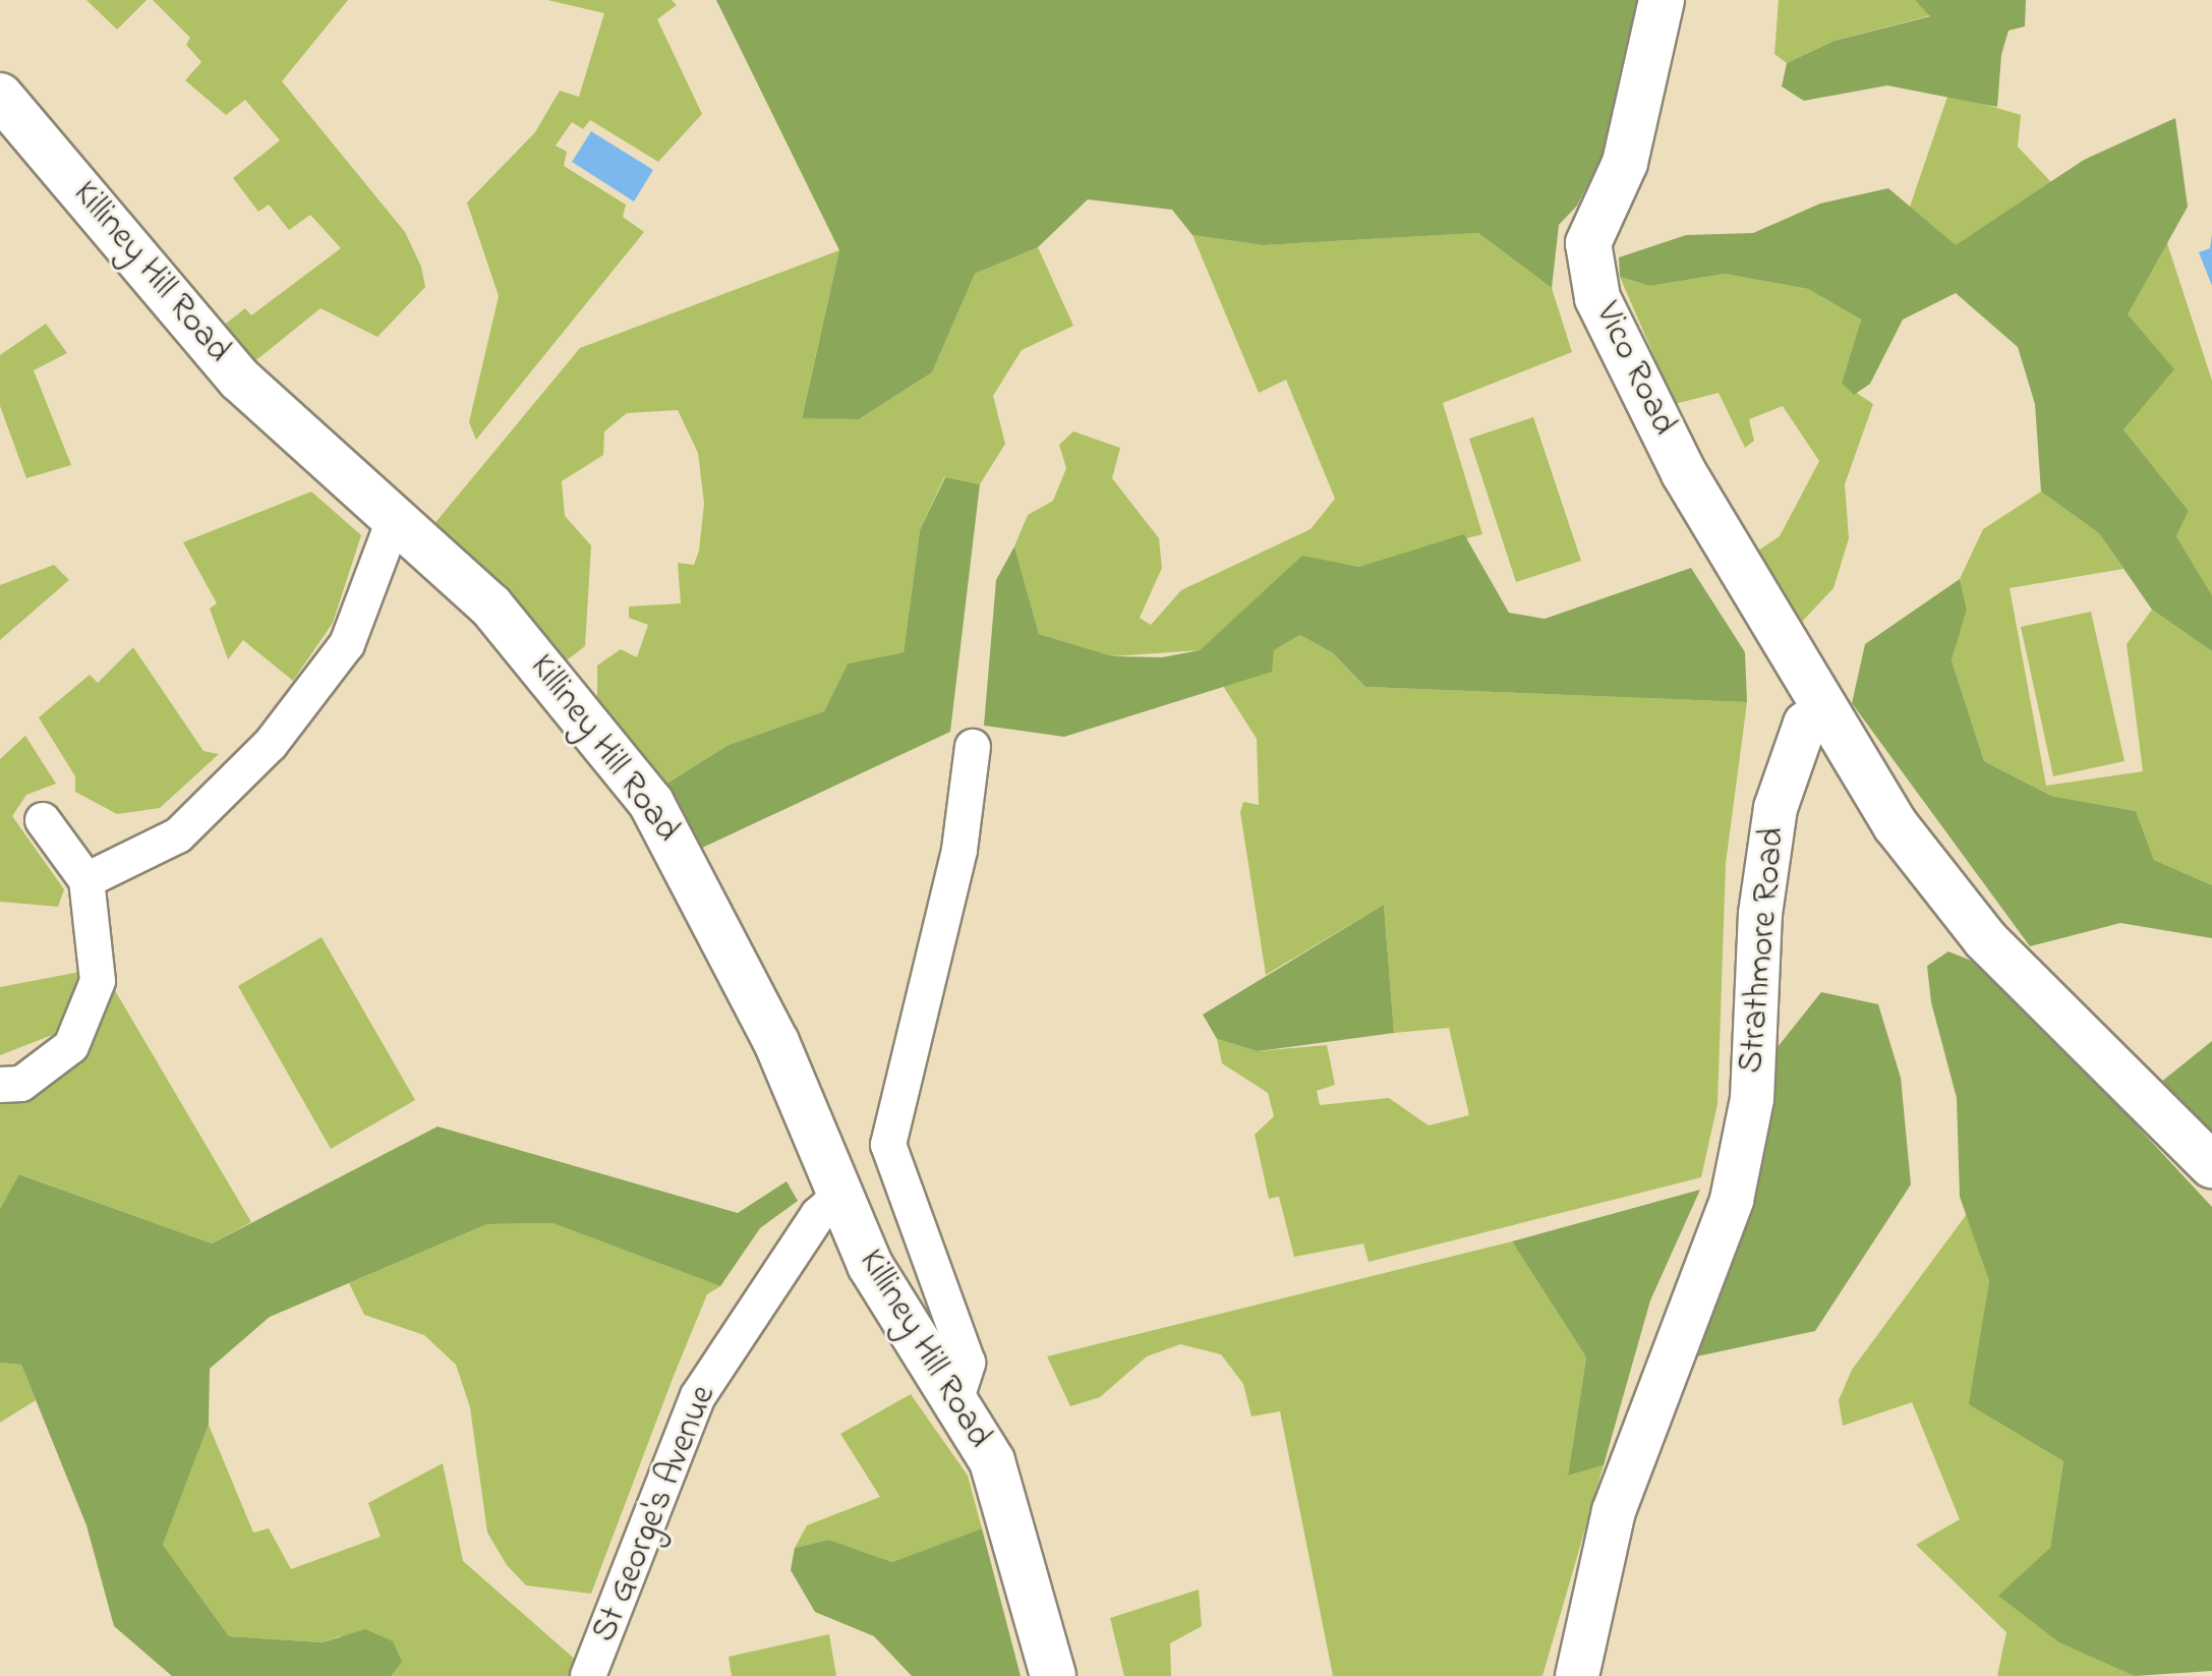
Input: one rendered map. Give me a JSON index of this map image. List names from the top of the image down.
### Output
{
  "streets": {
    "main road": ["Killiney Hill Road", "Vico Road"],
    "street": ["Strathmore Road", "St George's Avenue"]
  },
  "crossings": [
    ["Killiney Hill Road", "St George's Avenue"],
    ["Vico Road", "Strathmore Road"]
  ]
}
